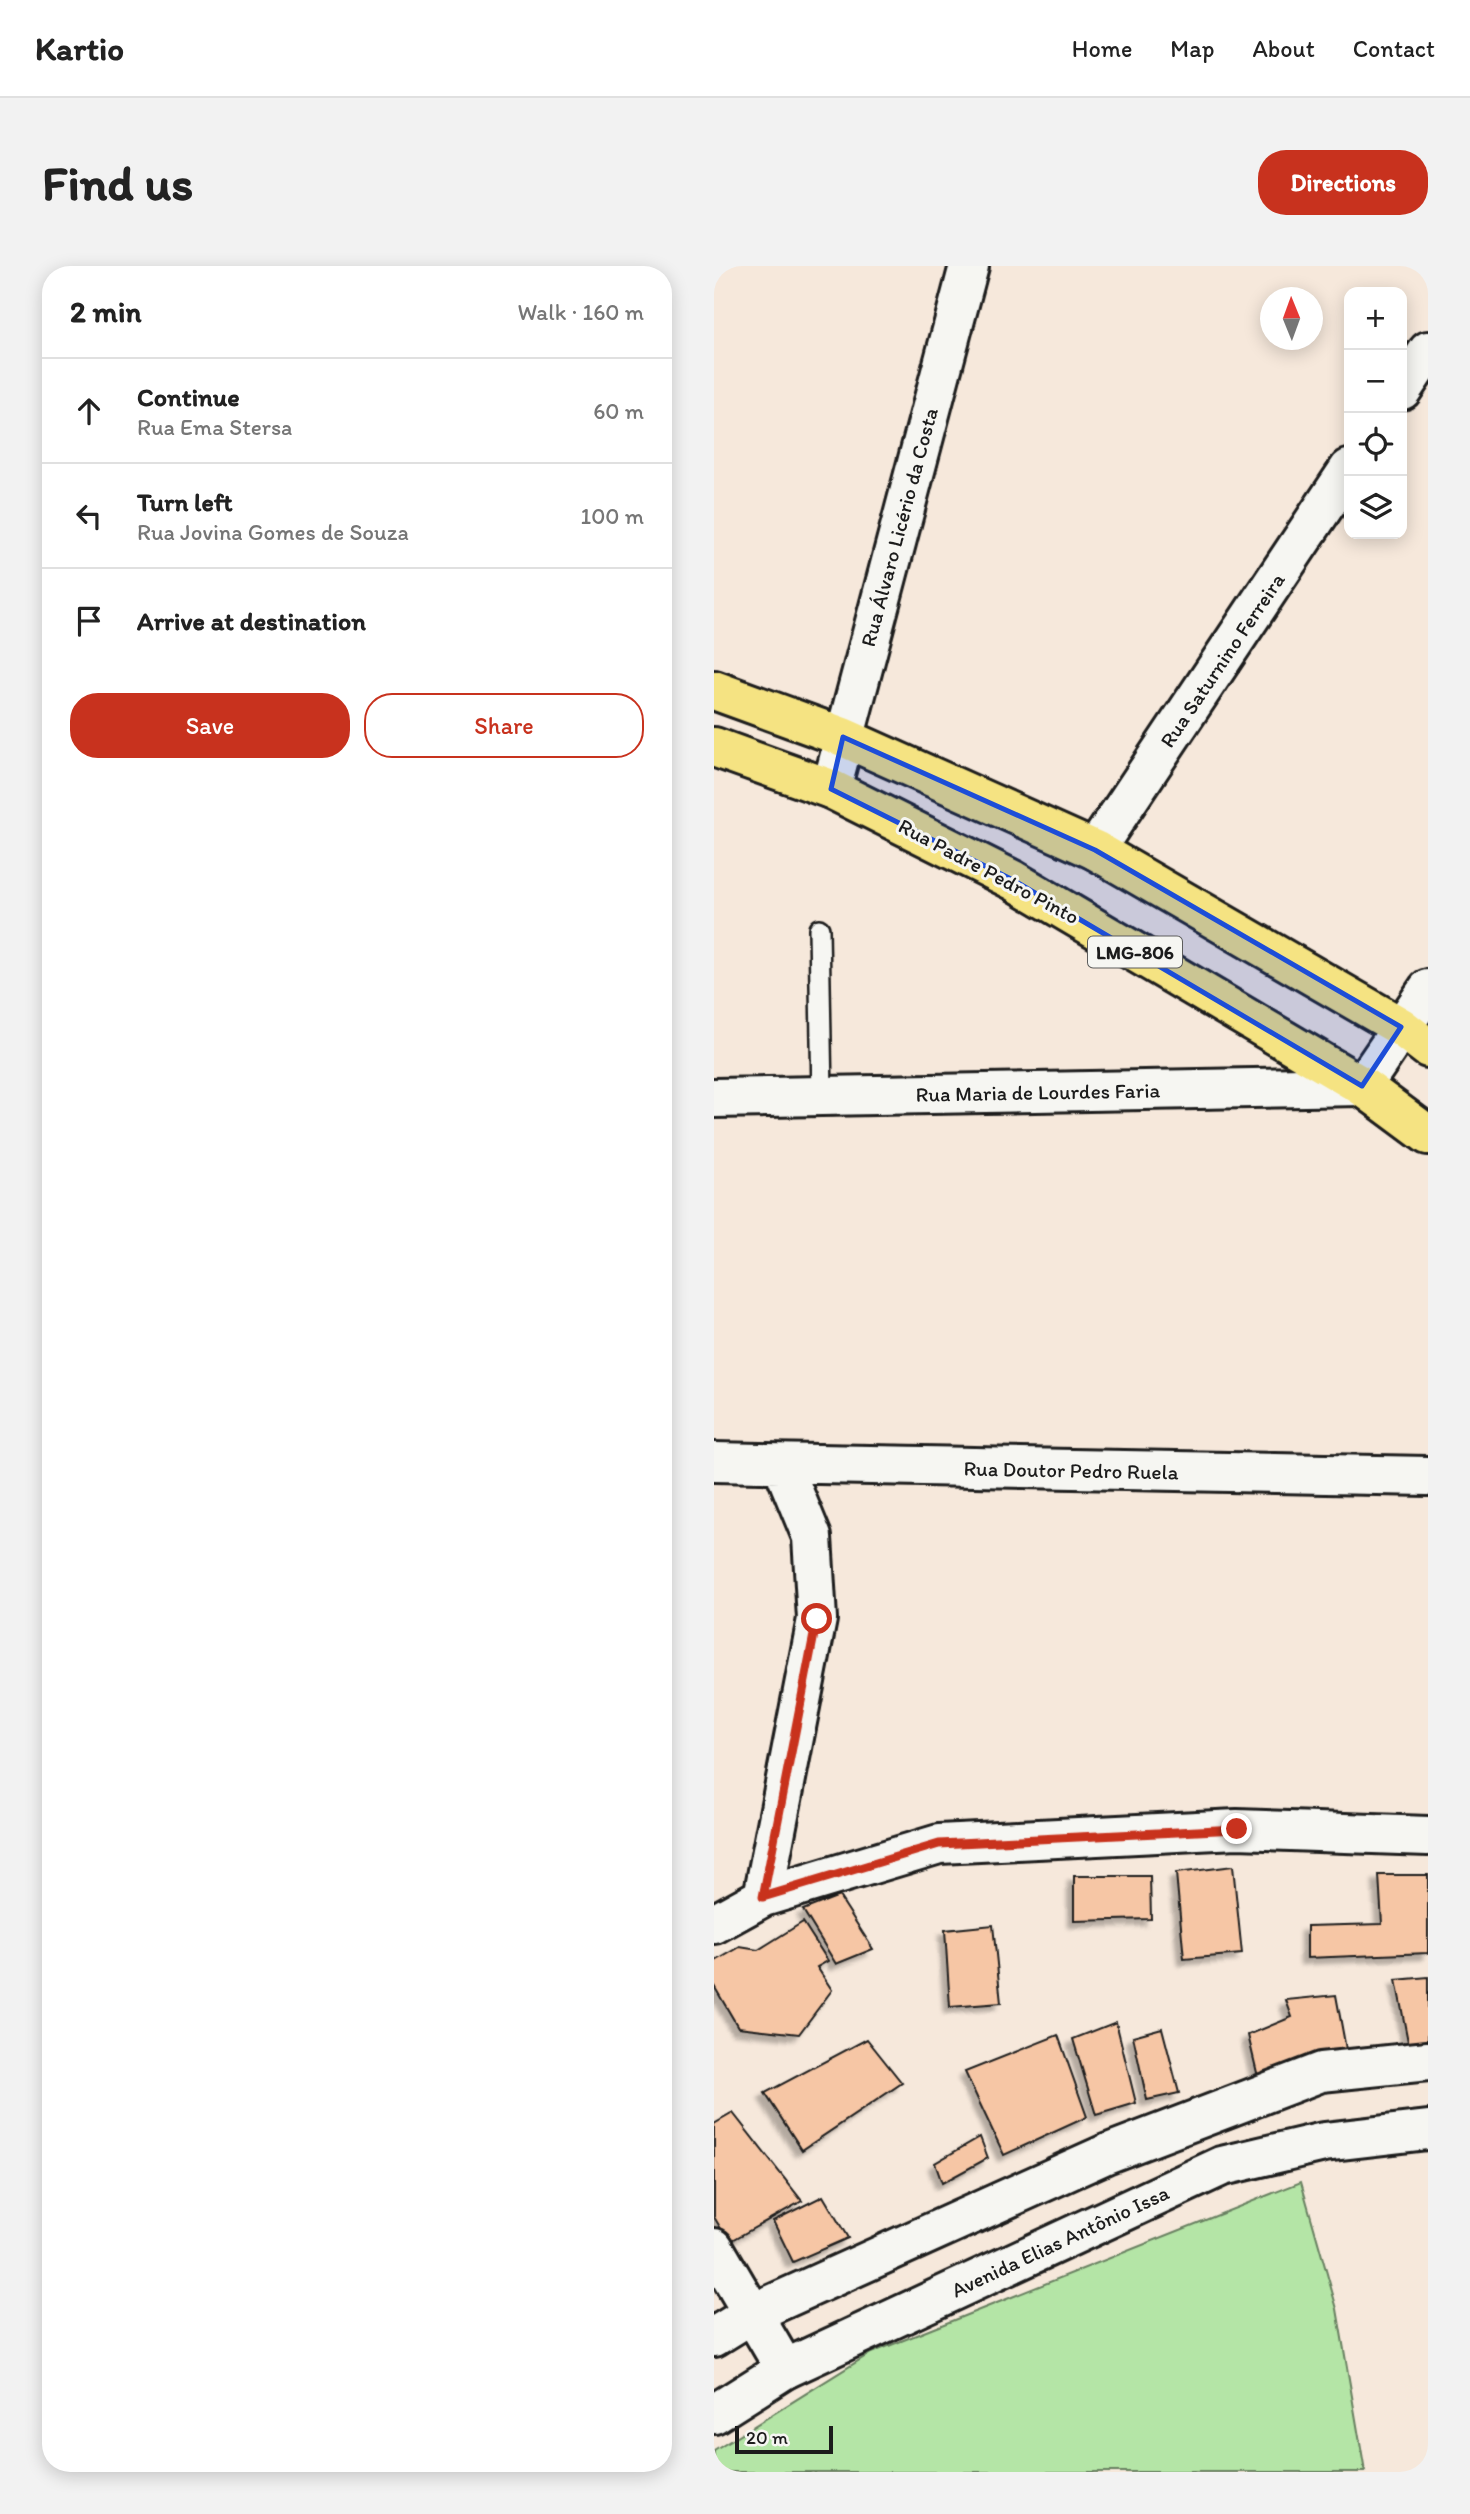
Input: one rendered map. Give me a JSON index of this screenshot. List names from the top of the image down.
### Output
{
  "streets": {
    "highway": ["Rua Padre Pedro Pinto", "LMG-806"],
    "street": [
      "Rua Álvaro Licério da Costa",
      "Rua Saturnino Ferreira",
      "Rua Maria de Lourdes Faria",
      "Rua Doutor Pedro Ruela",
      "Avenida Elias Antônio Issa"
    ]
  },
  "crossings": [
    ["Rua Álvaro Licério da Costa", "Rua Padre Pedro Pinto"],
    ["Rua Álvaro Licério da Costa", "LMG-806"],
    ["Rua Saturnino Ferreira", "LMG-806"],
    ["Rua Padre Pedro Pinto", "Rua Maria de Lourdes Faria"]
  ],
  "scale_bar": "20 m",
  "north": "top",
  "page": {
    "header": "Kartio",
    "nav": [
      "Home",
      "Map",
      "About",
      "Contact"
    ],
    "buttons": [
      "Directions",
      ["Save", "Share"]
    ],
    "title": "Find us",
    "heading": ["2 min", "Walk · 160 m"],
    "map_buttons": ["+", "−"],
    "list": [
      ["Continue", "Rua Ema Stersa", "60 m"],
      ["Turn left", "Rua Jovina Gomes de Souza", "100 m"],
      "Arrive at destination"
    ],
    "scale": "20 m"
  }
}
